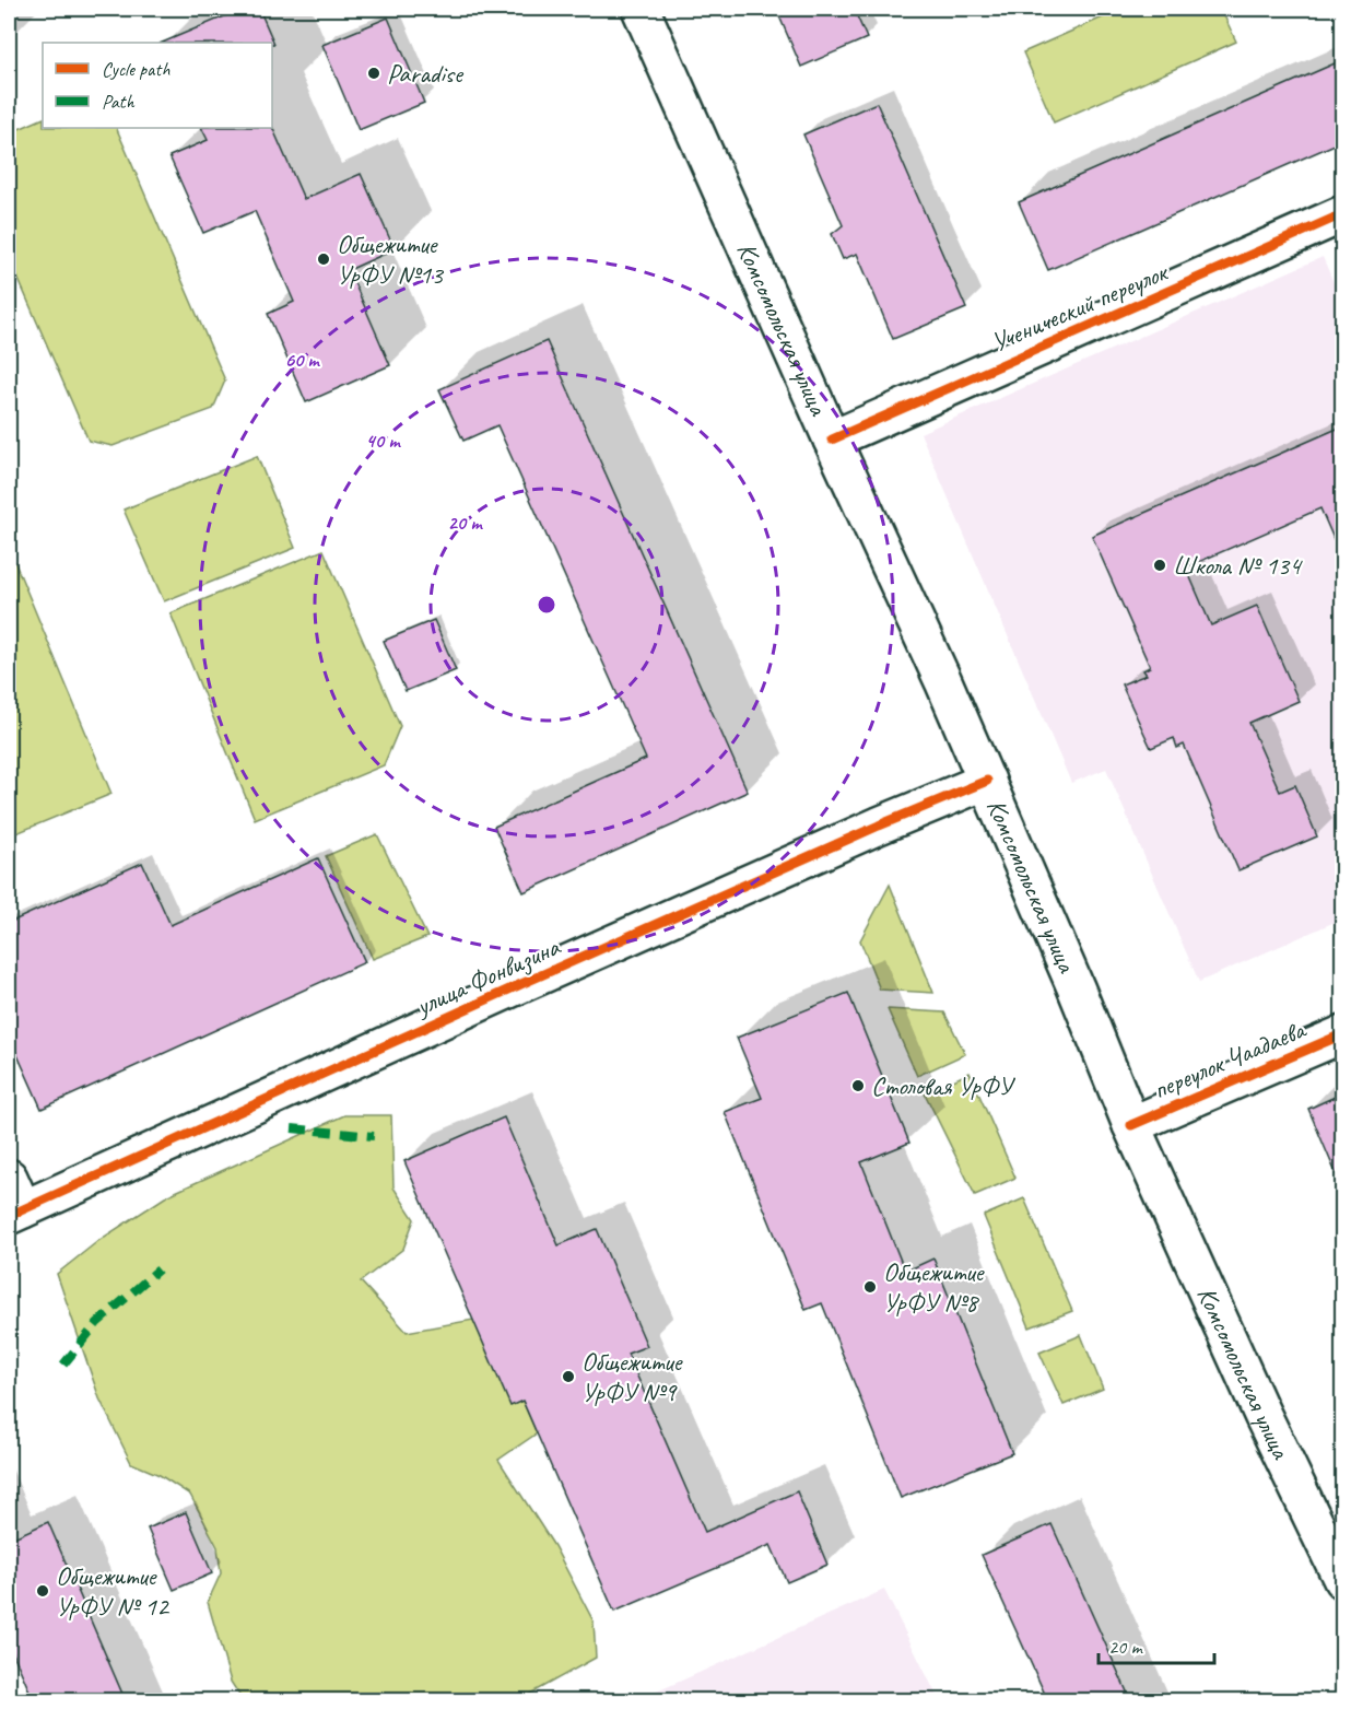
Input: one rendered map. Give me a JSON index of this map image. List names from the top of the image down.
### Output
{
  "streets": {
    "street": [
      "Ученический переулок",
      "Комсомольская улица",
      "улица Фонвизина",
      "переулок Чаадаева"
    ]
  },
  "crossings": [
    ["Ученический переулок", "Комсомольская улица"],
    ["Комсомольская улица", "улица Фонвизина"],
    ["Комсомольская улица", "переулок Чаадаева"]
  ],
  "places": [
    "Paradise",
    "Общежитие УрФУ №13",
    "Школа № 134",
    "Столовая УрФУ",
    "Общежитие УрФУ №8",
    "Общежитие УрФУ №9",
    "Общежитие УрФУ № 12"
  ],
  "legend": ["Cycle path", "Path"],
  "scale_bar": "20 m",
  "rings": ["60 m", "40 m", "20 m"]
}
